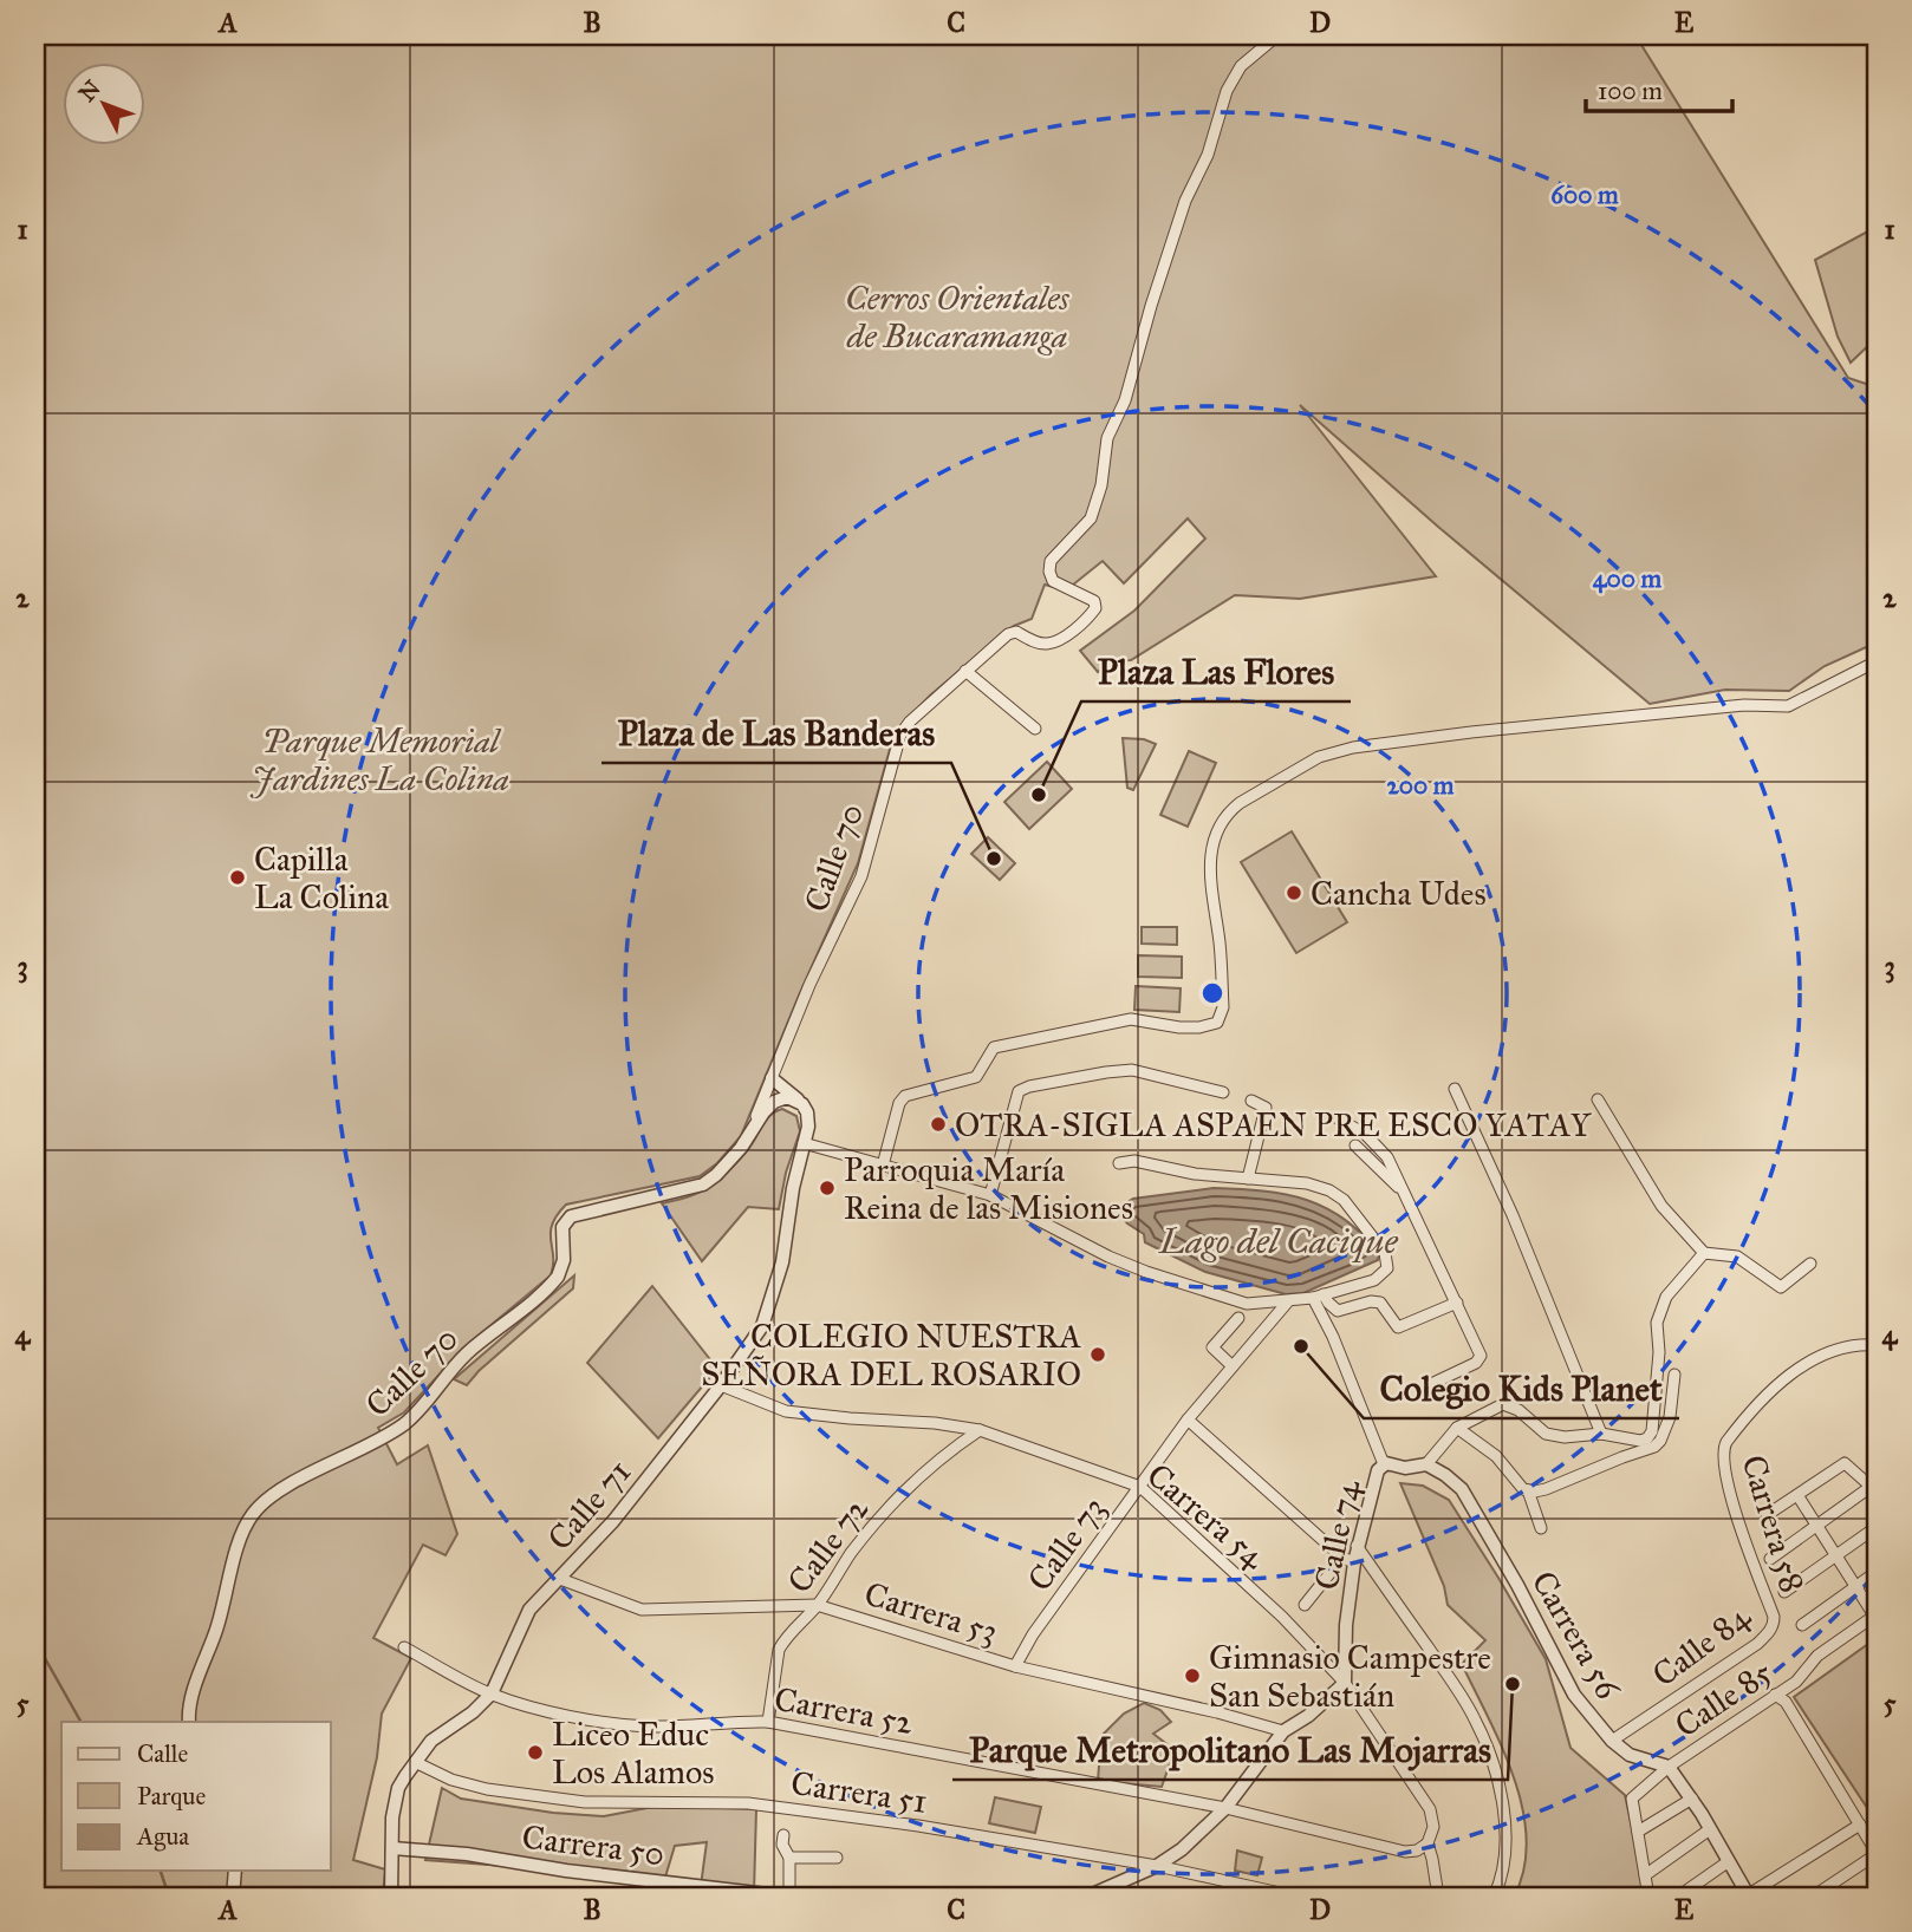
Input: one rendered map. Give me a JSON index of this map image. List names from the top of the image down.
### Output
{
  "streets": {
    "street": [
      "Calle 70",
      "Calle 71",
      "Carrera 54",
      "Carrera 58",
      "Calle 74",
      "Calle 73",
      "Calle 72",
      "Carrera 53",
      "Carrera 56",
      "Calle 84",
      "Calle 85",
      "Carrera 52",
      "Carrera 51",
      "Carrera 50"
    ]
  },
  "crossings": [
    ["Calle 71", "Carrera 54"],
    ["Calle 71", "Carrera 53"],
    ["Calle 71", "Carrera 52"],
    ["Calle 71", "Carrera 51"],
    ["Calle 71", "Carrera 50"],
    ["Carrera 54", "Calle 74"],
    ["Carrera 54", "Calle 73"],
    ["Carrera 54", "Calle 72"],
    ["Carrera 54", "Carrera 52"],
    ["Carrera 58", "Calle 84"],
    ["Calle 74", "Carrera 56"],
    ["Calle 73", "Carrera 53"],
    ["Calle 72", "Carrera 53"],
    ["Calle 72", "Carrera 52"],
    ["Carrera 56", "Calle 84"],
    ["Carrera 56", "Calle 85"]
  ],
  "water": ["Lago del Cacique"],
  "parks": ["Cerros Orientales de Bucaramanga", "Parque Memorial Jardines La Colina"],
  "places": [
    "Plaza Las Flores",
    "Plaza de Las Banderas",
    "Capilla La Colina",
    "Cancha Udes",
    "OTRA-SIGLA ASPAEN PRE ESCO YATAY",
    "Parroquia María Reina de las Misiones",
    "Colegio Kids Planet",
    "COLEGIO NUESTRA SEÑORA DEL ROSARIO",
    "Gimnasio Campestre San Sebastián",
    "Parque Metropolitano Las Mojarras",
    "Liceo Educ Los Alamos"
  ],
  "legend": ["Calle", "Parque", "Agua"],
  "scale_bar": "100 m",
  "north": "top left",
  "grid": {
    "columns": [
      "A",
      "B",
      "C",
      "D",
      "E"
    ],
    "rows": [
      "1",
      "2",
      "3",
      "4",
      "5"
    ]
  },
  "rings": ["600 m", "400 m", "200 m"]
}
